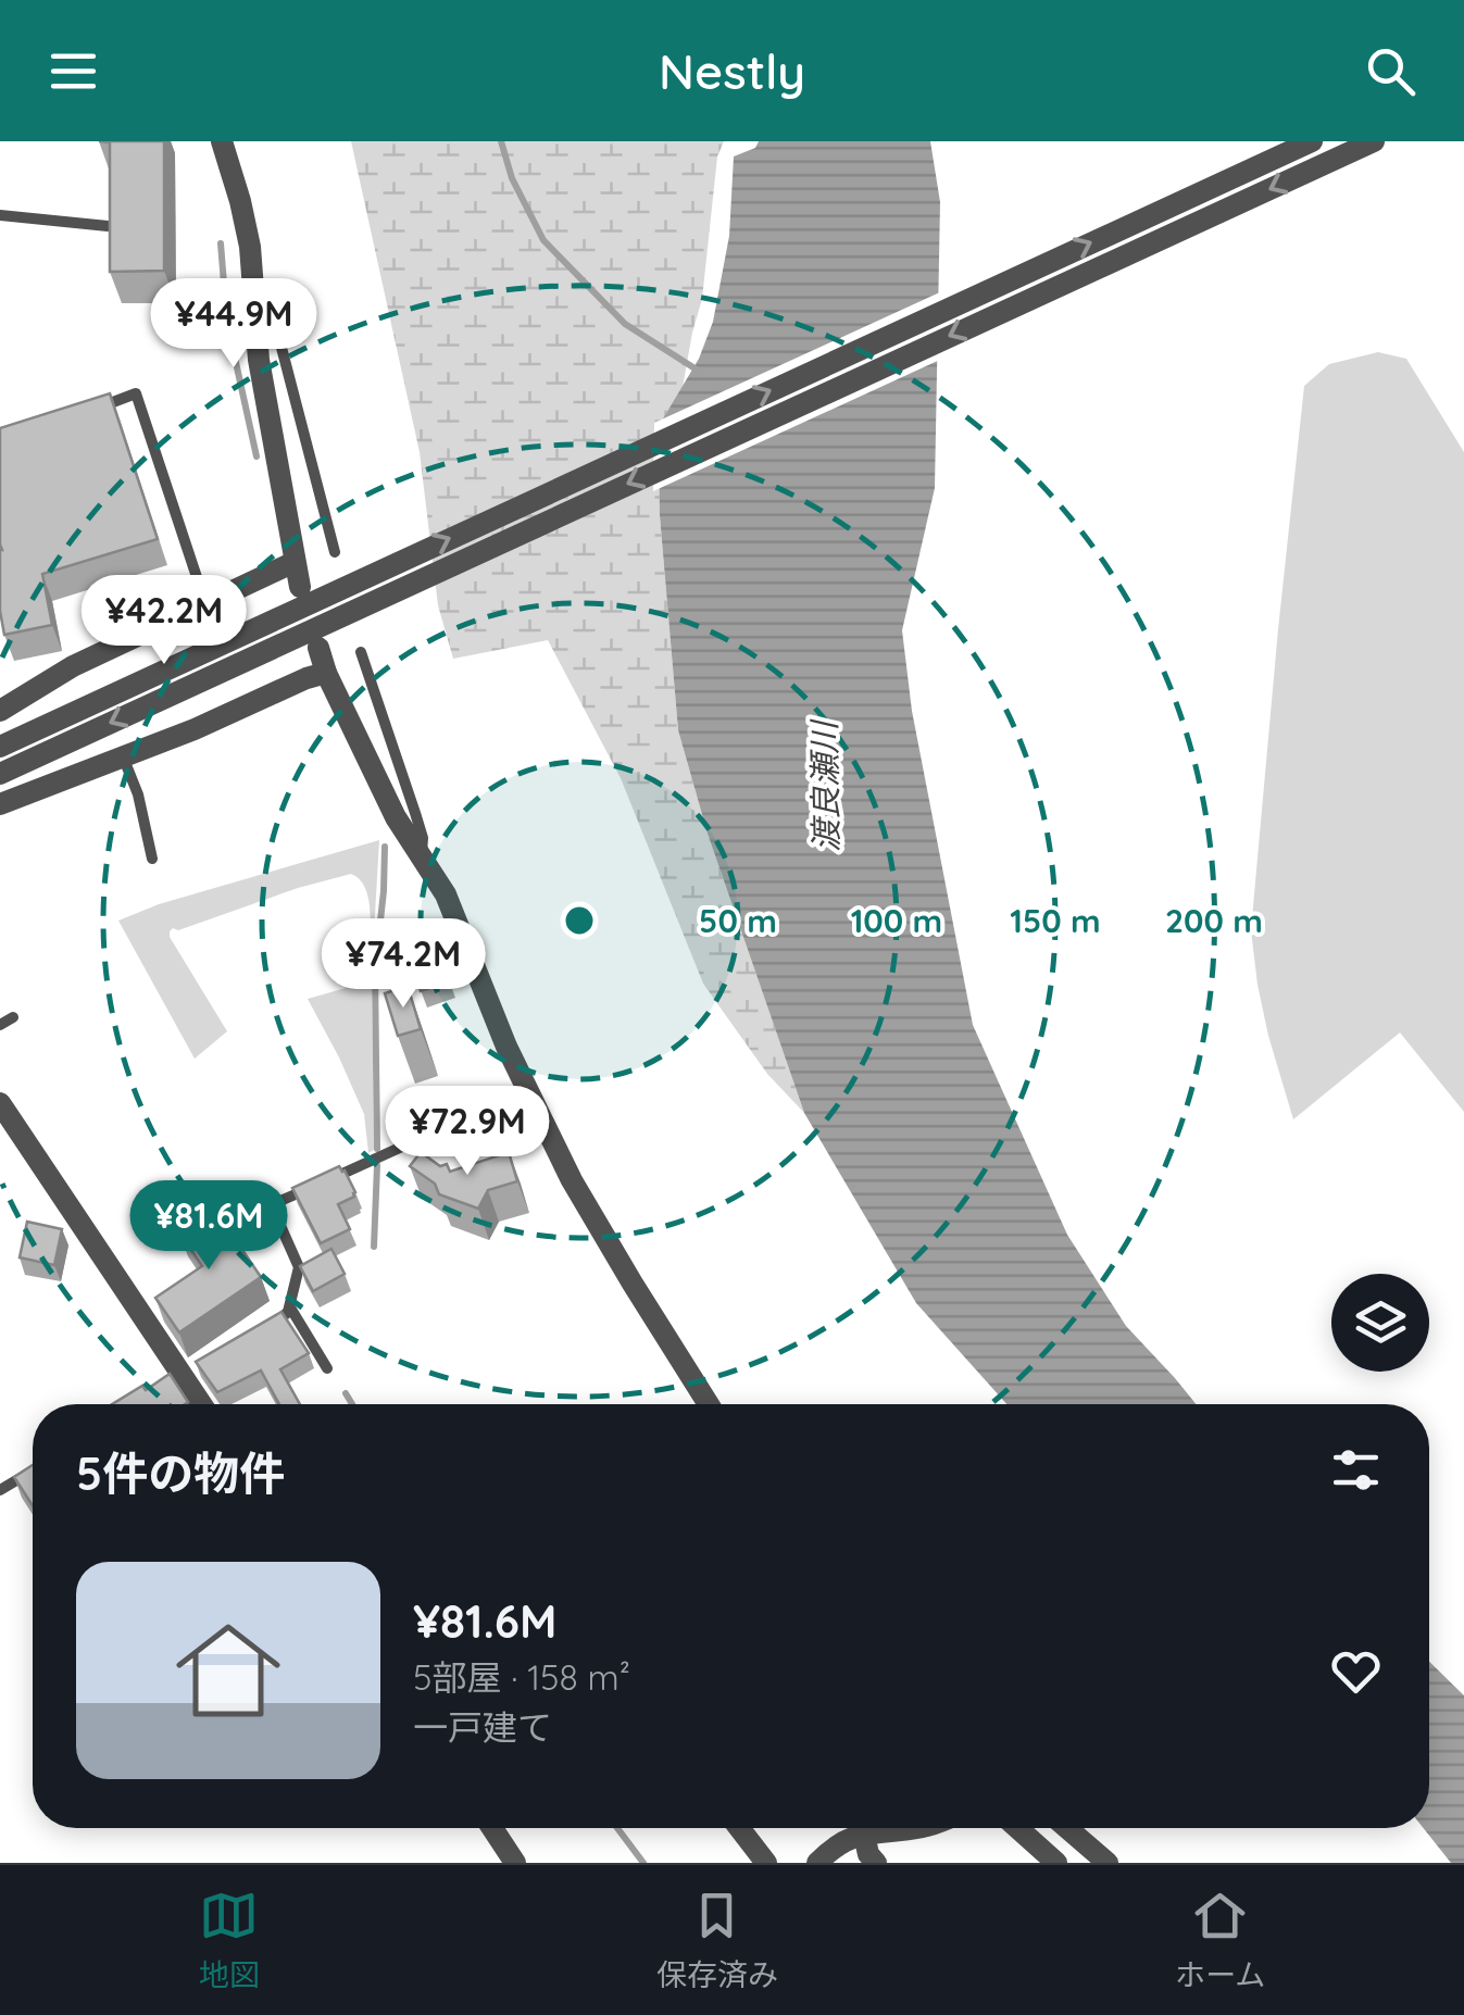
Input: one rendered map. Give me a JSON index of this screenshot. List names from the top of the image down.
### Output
{
  "water": ["渡良瀬川"],
  "page": {
    "header": "Nestly",
    "price": [
      "¥44.9M",
      "¥42.2M",
      "¥74.2M",
      "¥72.9M",
      "¥81.6M"
    ],
    "heading": "5件の物件",
    "list": [
      {
        "name": "¥81.6M",
        "note": "5部屋 · 158 m² · 一戸建て"
      }
    ],
    "tabs": ["地図", "保存済み", "ホーム"]
  },
  "rings": [
    "50 m",
    "100 m",
    "150 m",
    "200 m"
  ]
}
